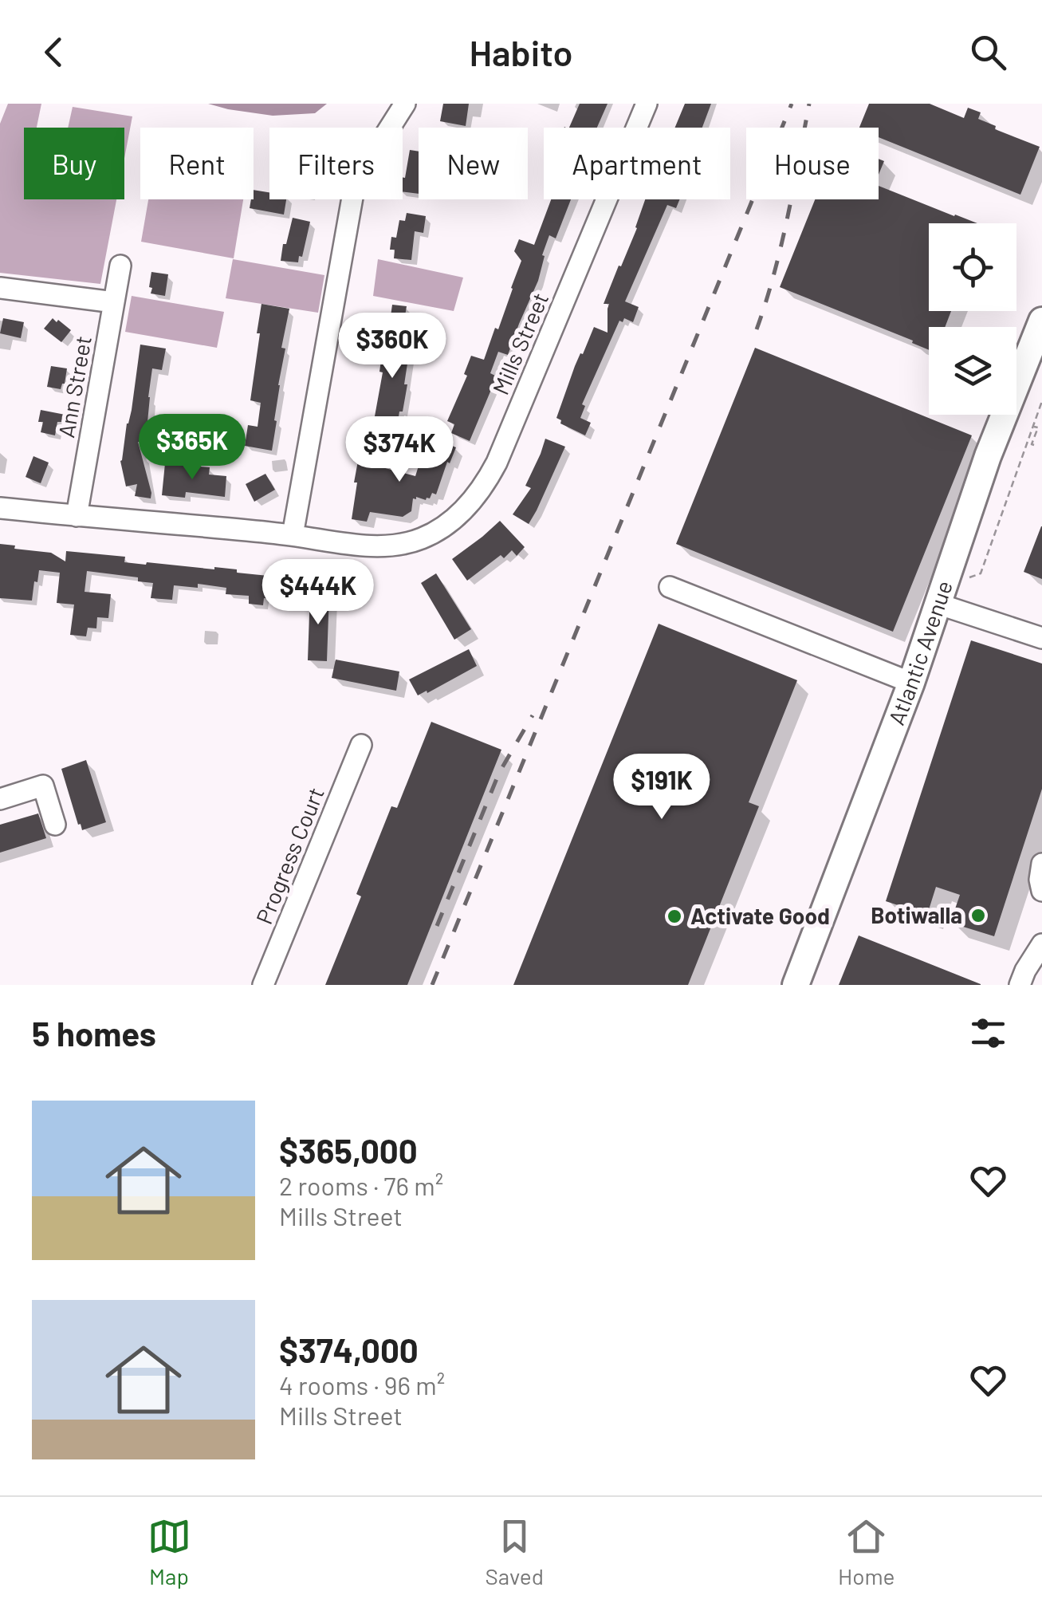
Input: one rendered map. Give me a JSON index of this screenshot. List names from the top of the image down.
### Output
{
  "streets": {
    "main road": ["Atlantic Avenue"],
    "street": ["Mills Street", "Ann Street", "Progress Court"]
  },
  "crossings": [
    ["Mills Street", "Ann Street"]
  ],
  "places": ["Botiwalla", "Activate Good"],
  "page": {
    "header": "Habito",
    "chip": [
      "Buy",
      "Rent",
      "Filters",
      "New",
      "Apartment",
      "House"
    ],
    "price": [
      "$360K",
      "$365K",
      "$374K",
      "$444K",
      "$191K"
    ],
    "heading": "5 homes",
    "list": [
      {
        "name": "$365,000",
        "note": "2 rooms · 76 m² · Mills Street"
      },
      {
        "name": "$374,000",
        "note": "4 rooms · 96 m² · Mills Street"
      }
    ],
    "tabs": ["Map", "Saved", "Home"]
  }
}
